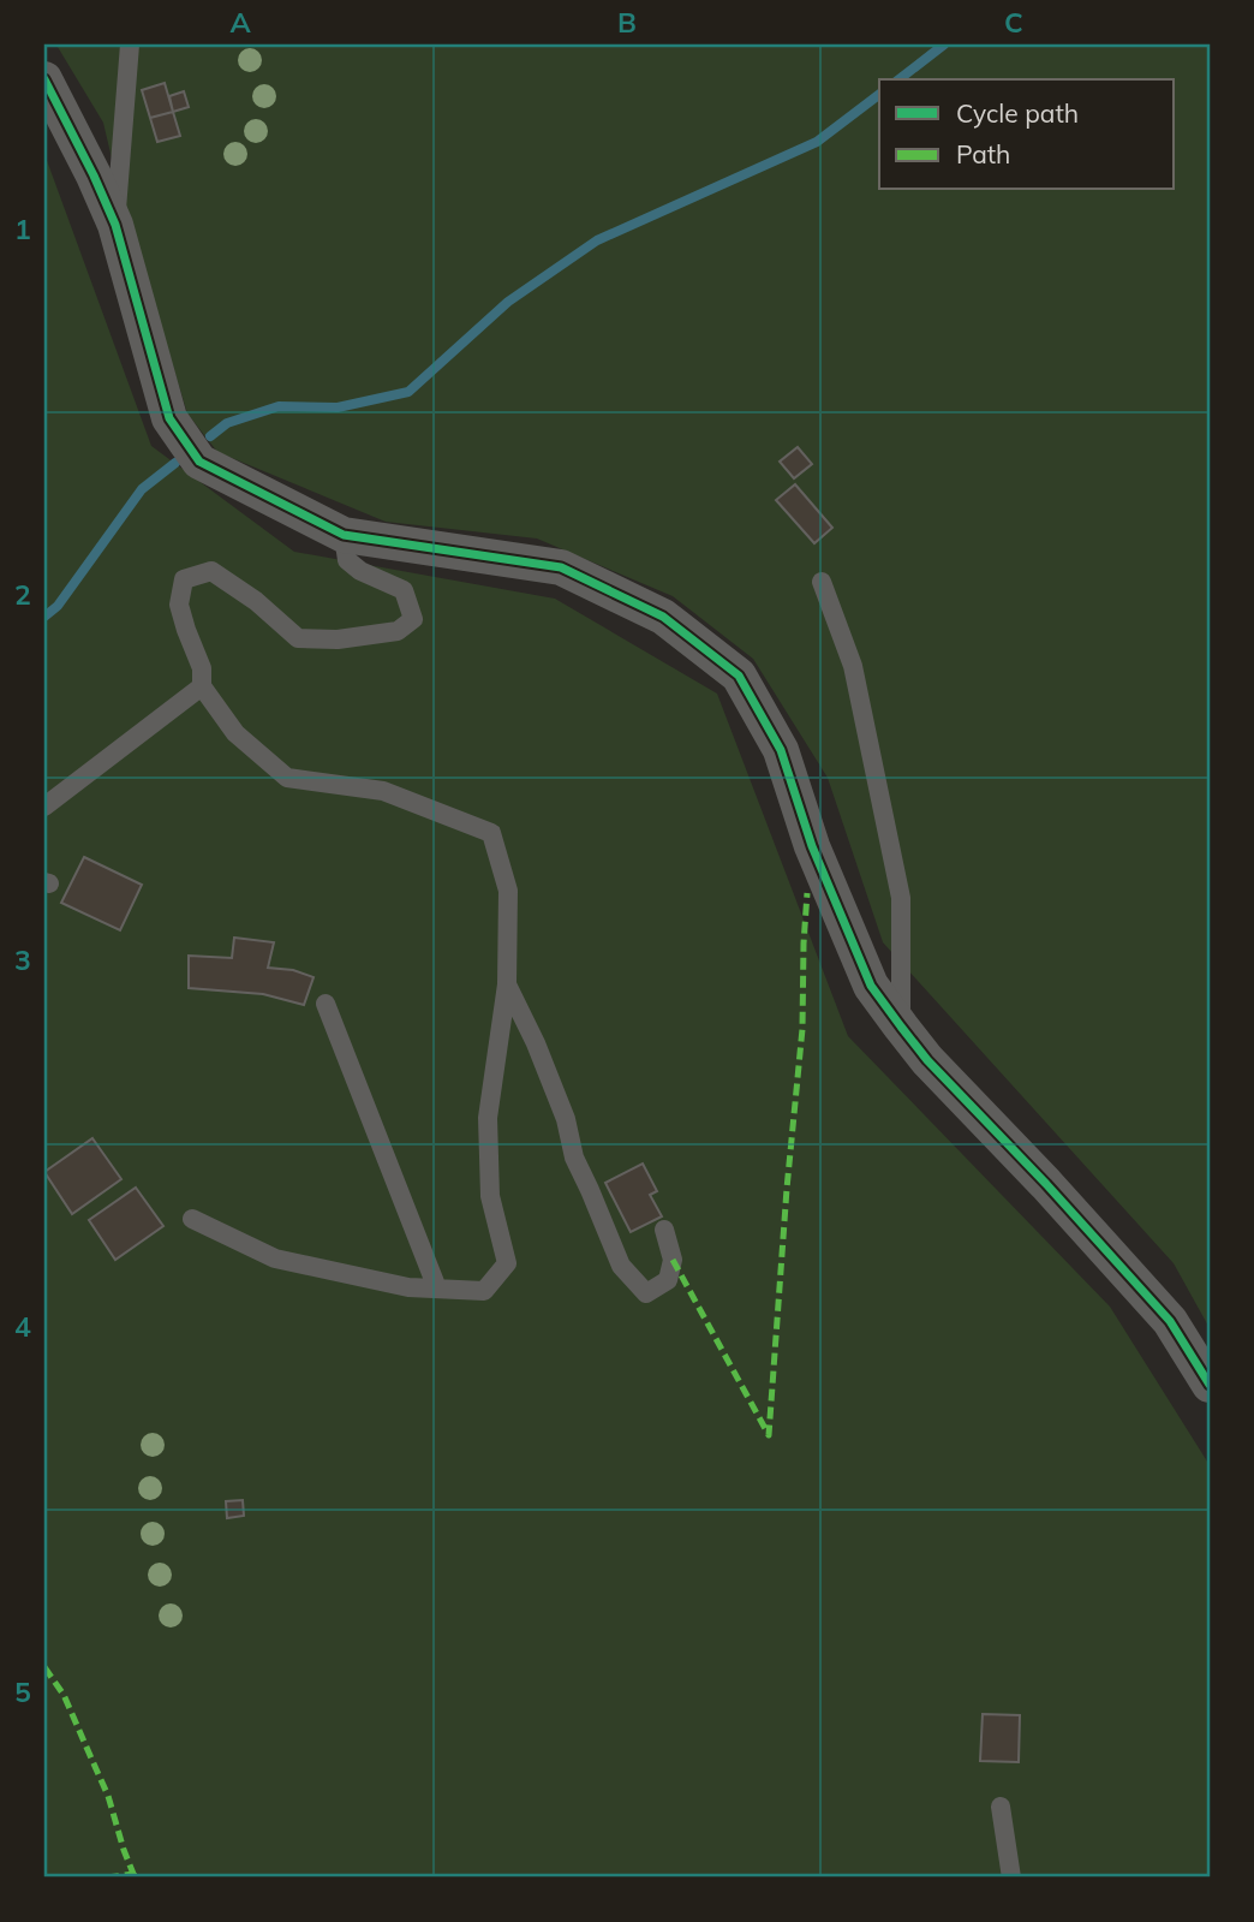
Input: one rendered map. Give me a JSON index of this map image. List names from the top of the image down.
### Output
{
  "legend": ["Cycle path", "Path"],
  "grid": {
    "columns": ["A", "B", "C"],
    "rows": [
      "1",
      "2",
      "3",
      "4",
      "5"
    ]
  }
}
